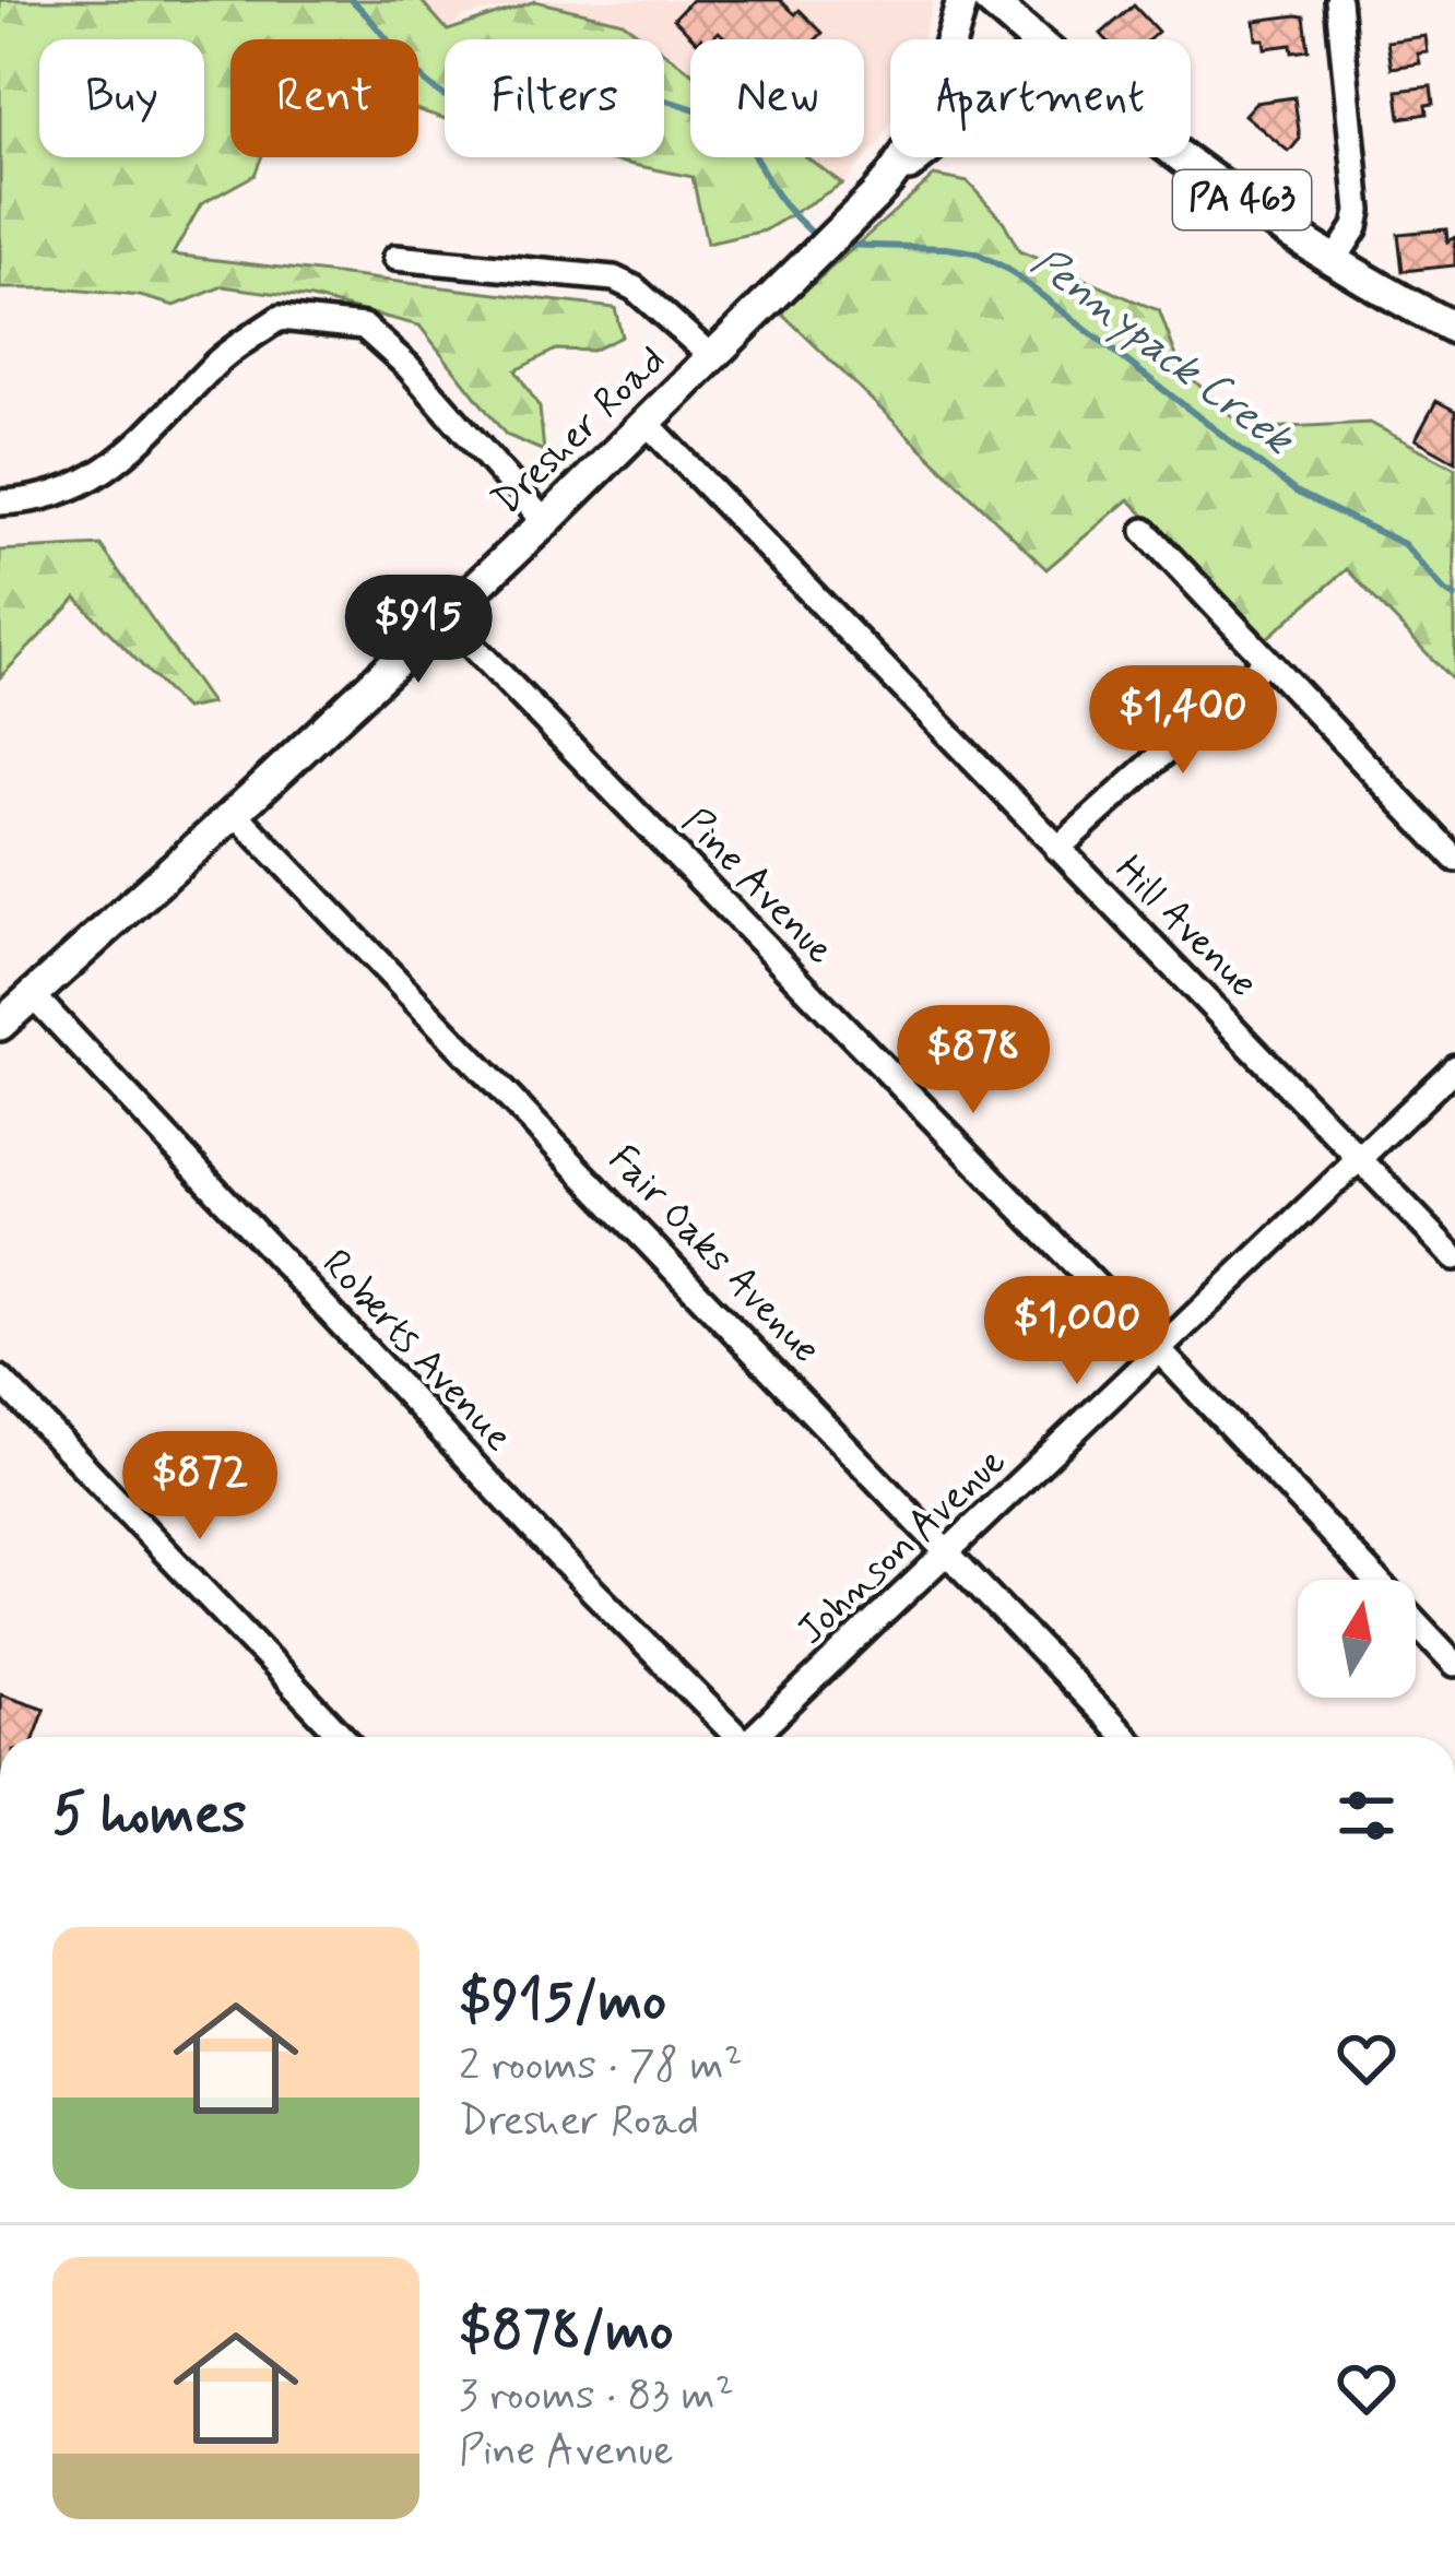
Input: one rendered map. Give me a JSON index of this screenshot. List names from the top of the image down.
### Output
{
  "streets": {
    "main road": ["PA 463", "Dresher Road"],
    "street": [
      "Pine Avenue",
      "Hill Avenue",
      "Fair Oaks Avenue",
      "Roberts Avenue",
      "Johnson Avenue"
    ]
  },
  "crossings": [
    ["Dresher Road", "Pine Avenue"],
    ["Dresher Road", "Hill Avenue"],
    ["Dresher Road", "Fair Oaks Avenue"],
    ["Dresher Road", "Roberts Avenue"],
    ["Pine Avenue", "Johnson Avenue"],
    ["Hill Avenue", "Johnson Avenue"],
    ["Fair Oaks Avenue", "Johnson Avenue"]
  ],
  "water": ["Pennypack Creek"],
  "north": "top",
  "page": {
    "chip": [
      "Buy",
      "Rent",
      "Filters",
      "New",
      "Apartment"
    ],
    "price": [
      "$915",
      "$1,400",
      "$878",
      "$1,000",
      "$872"
    ],
    "heading": "5 homes",
    "list": [
      {
        "name": "$915/mo",
        "note": "2 rooms · 78 m² · Dresher Road"
      },
      {
        "name": "$878/mo",
        "note": "3 rooms · 83 m² · Pine Avenue"
      }
    ]
  }
}
